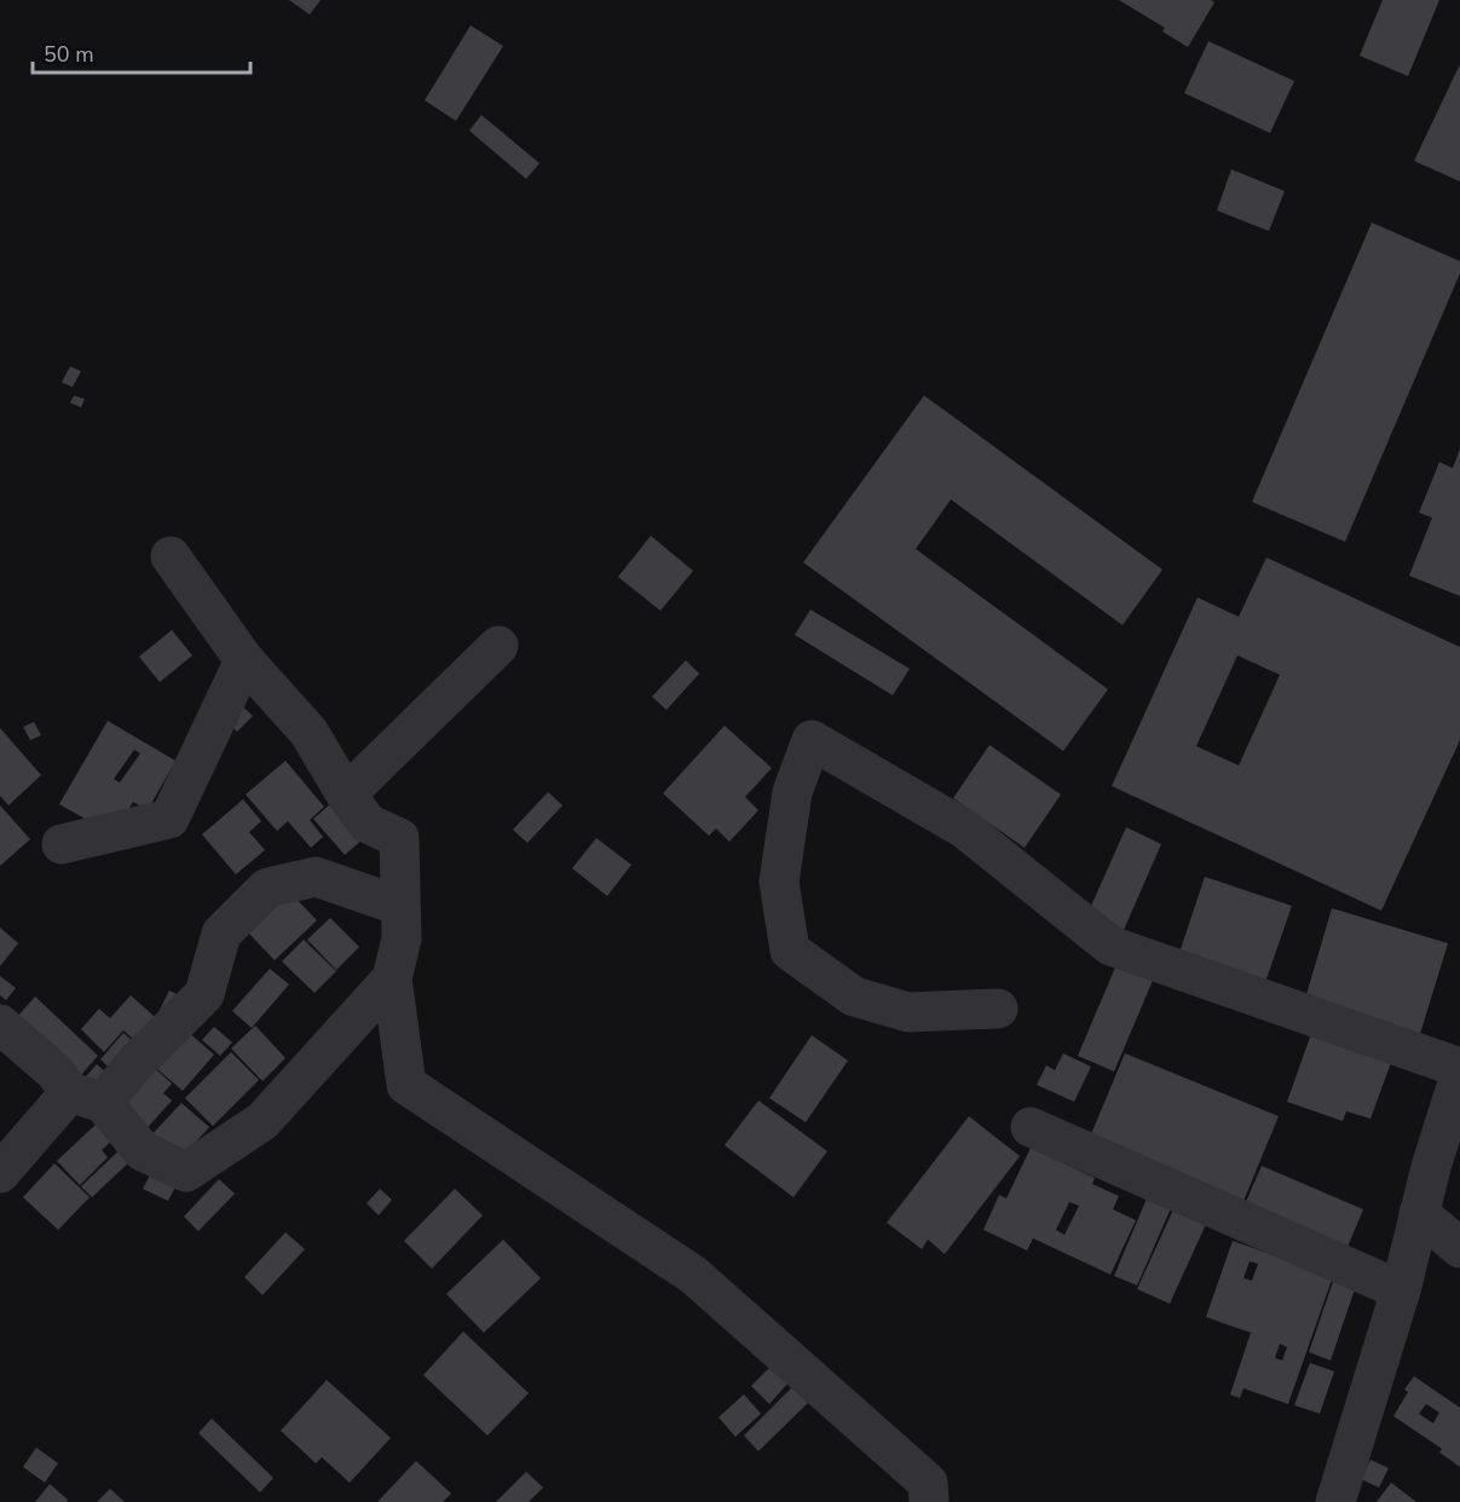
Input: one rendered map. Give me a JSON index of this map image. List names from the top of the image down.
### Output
{
  "scale_bar": "50 m"
}
